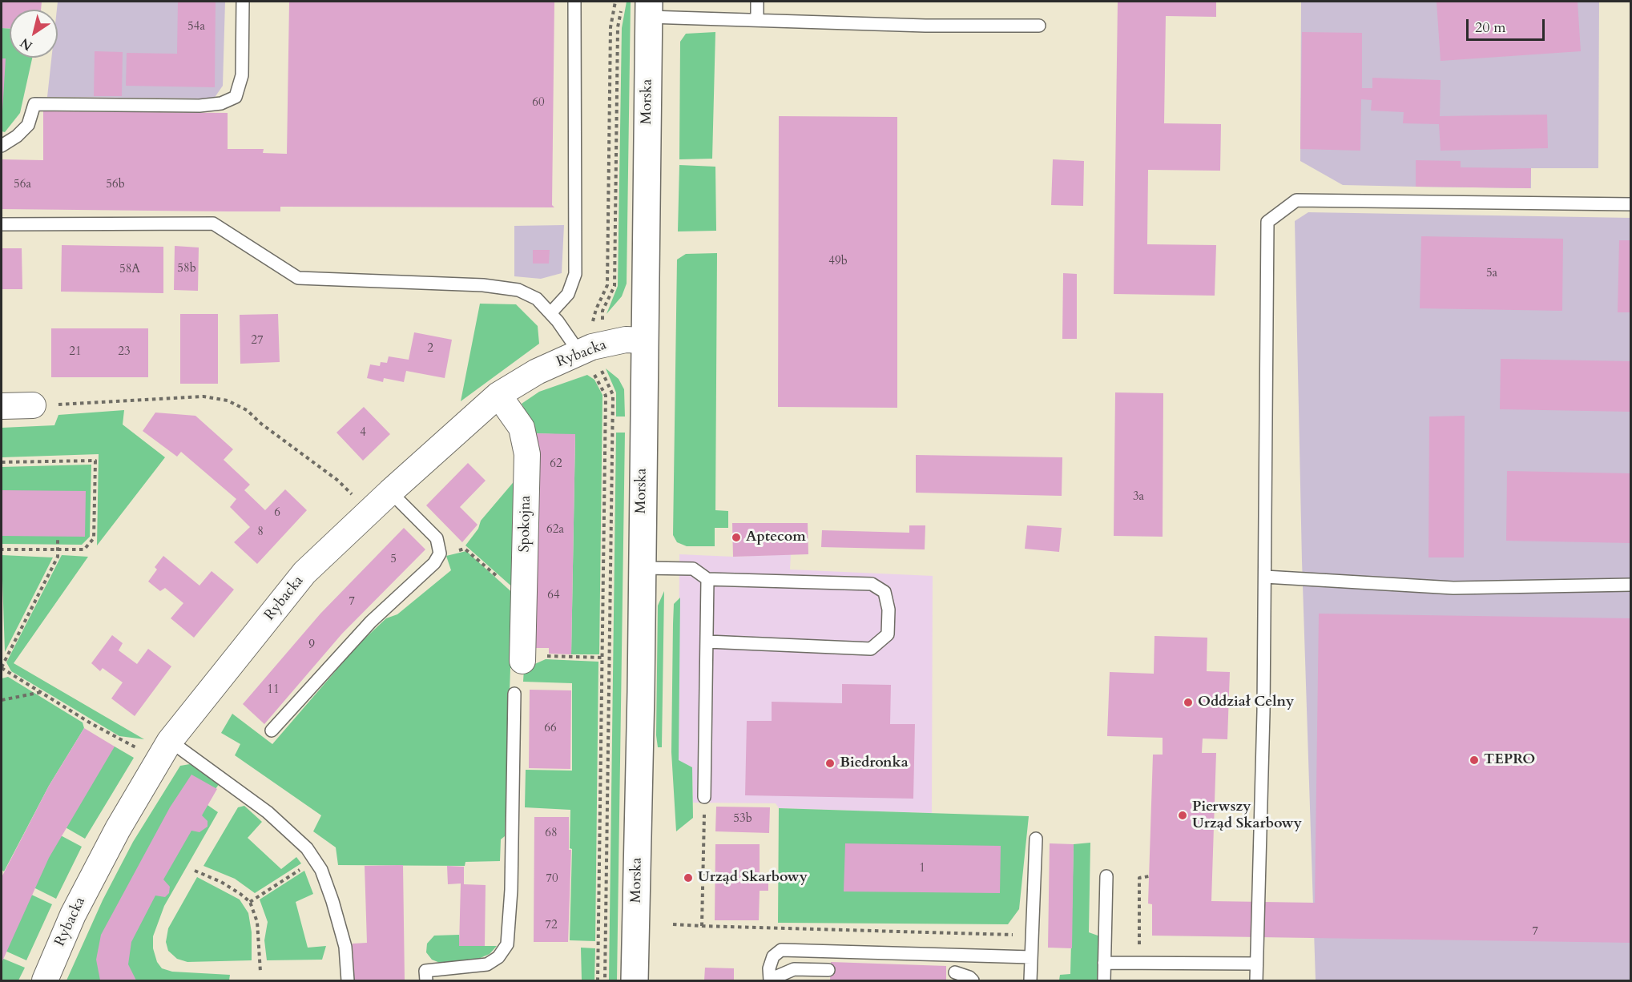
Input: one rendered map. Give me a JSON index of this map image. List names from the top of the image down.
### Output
{
  "streets": {
    "street": ["Morska", "Rybacka", "Spokojna"]
  },
  "crossings": [
    ["Morska", "Rybacka"],
    ["Rybacka", "Spokojna"]
  ],
  "places": [
    "Aptecom",
    "Oddział Celny",
    "TEPRO",
    "Biedronka",
    "Pierwszy Urząd Skarbowy",
    "Urząd Skarbowy"
  ],
  "house_numbers": [
    "54a",
    "60",
    "56a",
    "56b",
    "49b",
    "58b",
    "58A",
    "5a",
    "27",
    "2",
    "21",
    "23",
    "4",
    "62",
    "3a",
    "6",
    "62a",
    "8",
    "5",
    "64",
    "7",
    "9",
    "11",
    "66",
    "53b",
    "68",
    "1",
    "70",
    "72",
    "7"
  ],
  "scale_bar": "20 m",
  "north": "bottom left"
}
